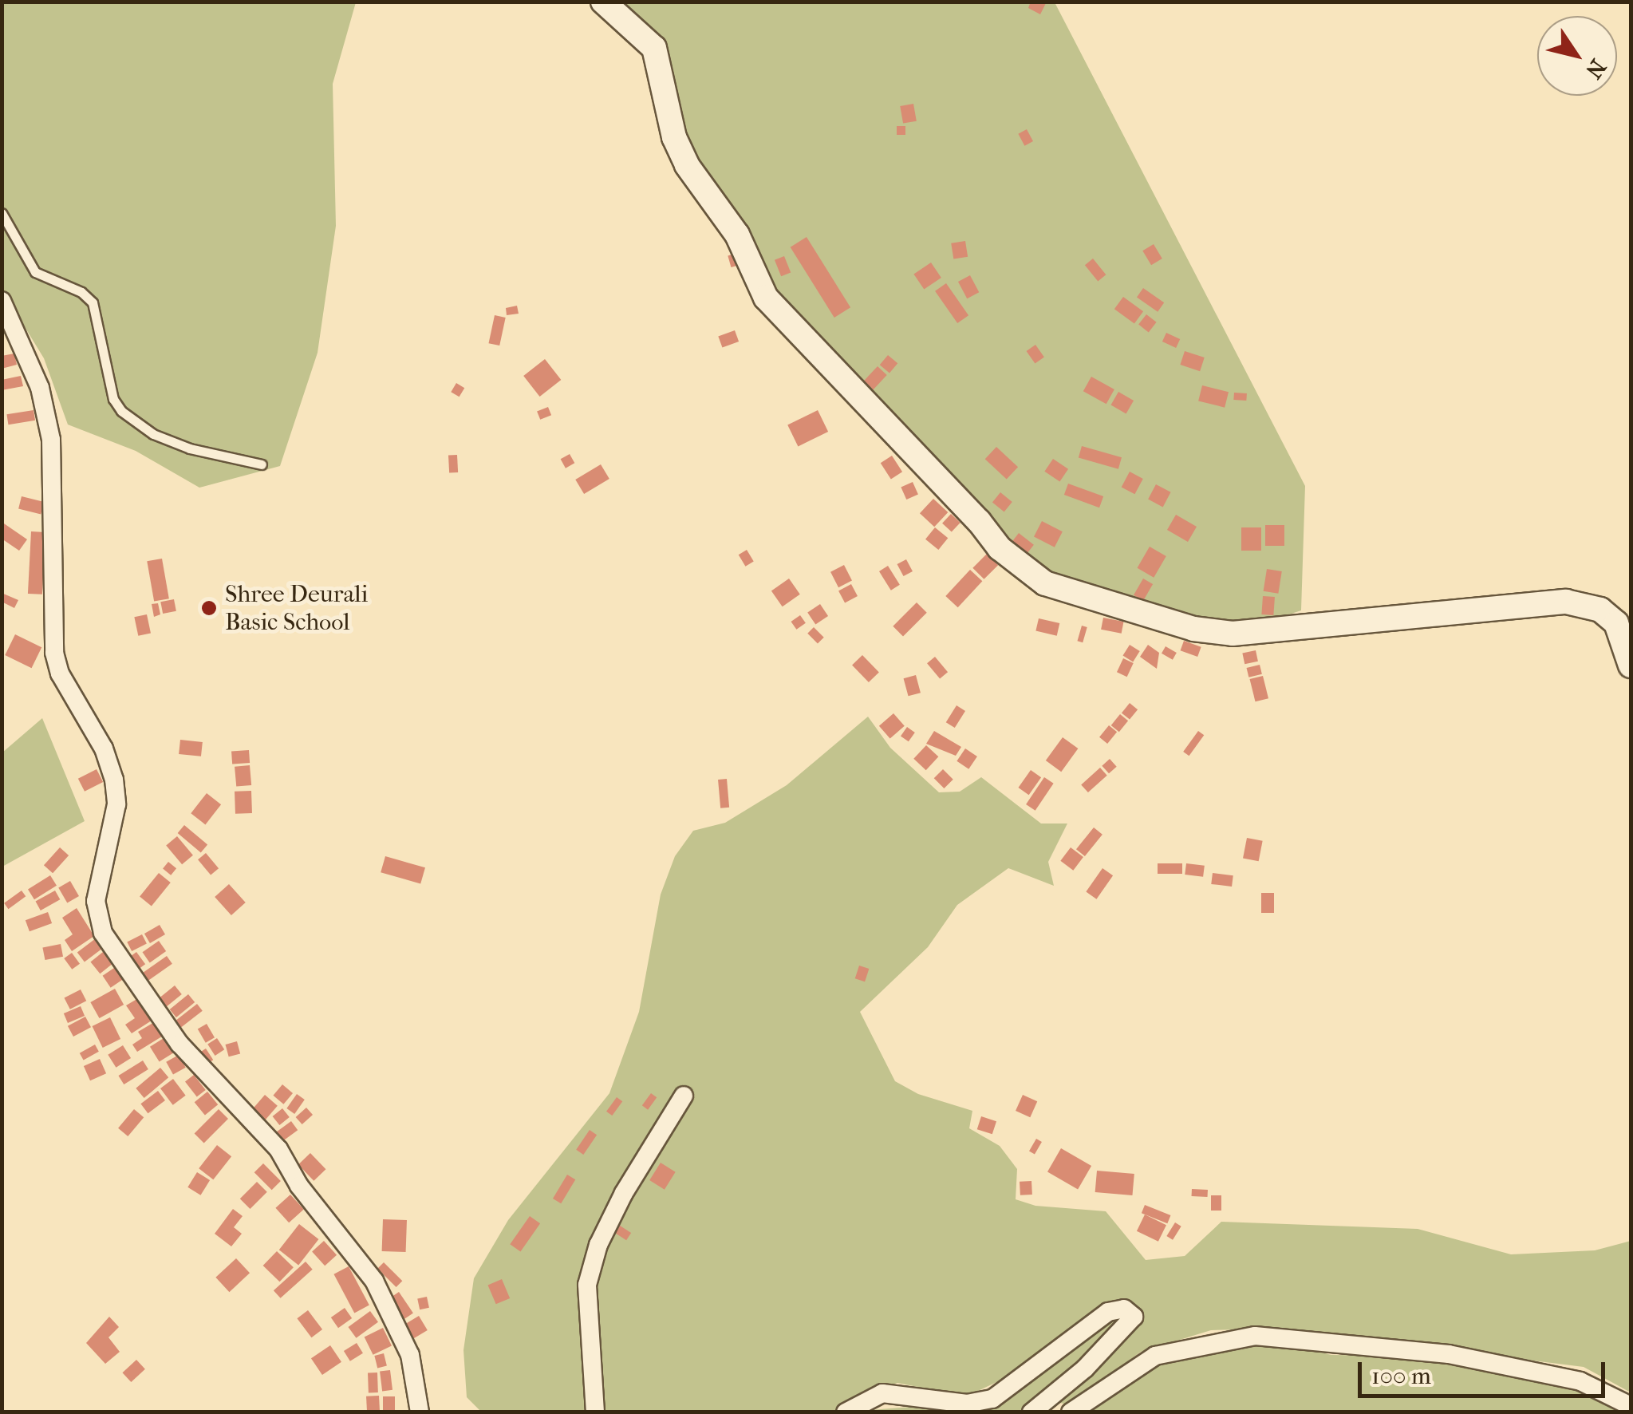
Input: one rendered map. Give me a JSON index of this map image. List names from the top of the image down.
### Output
{
  "places": ["Shree Deurali Basic School"],
  "scale_bar": "100 m",
  "north": "bottom right"
}
